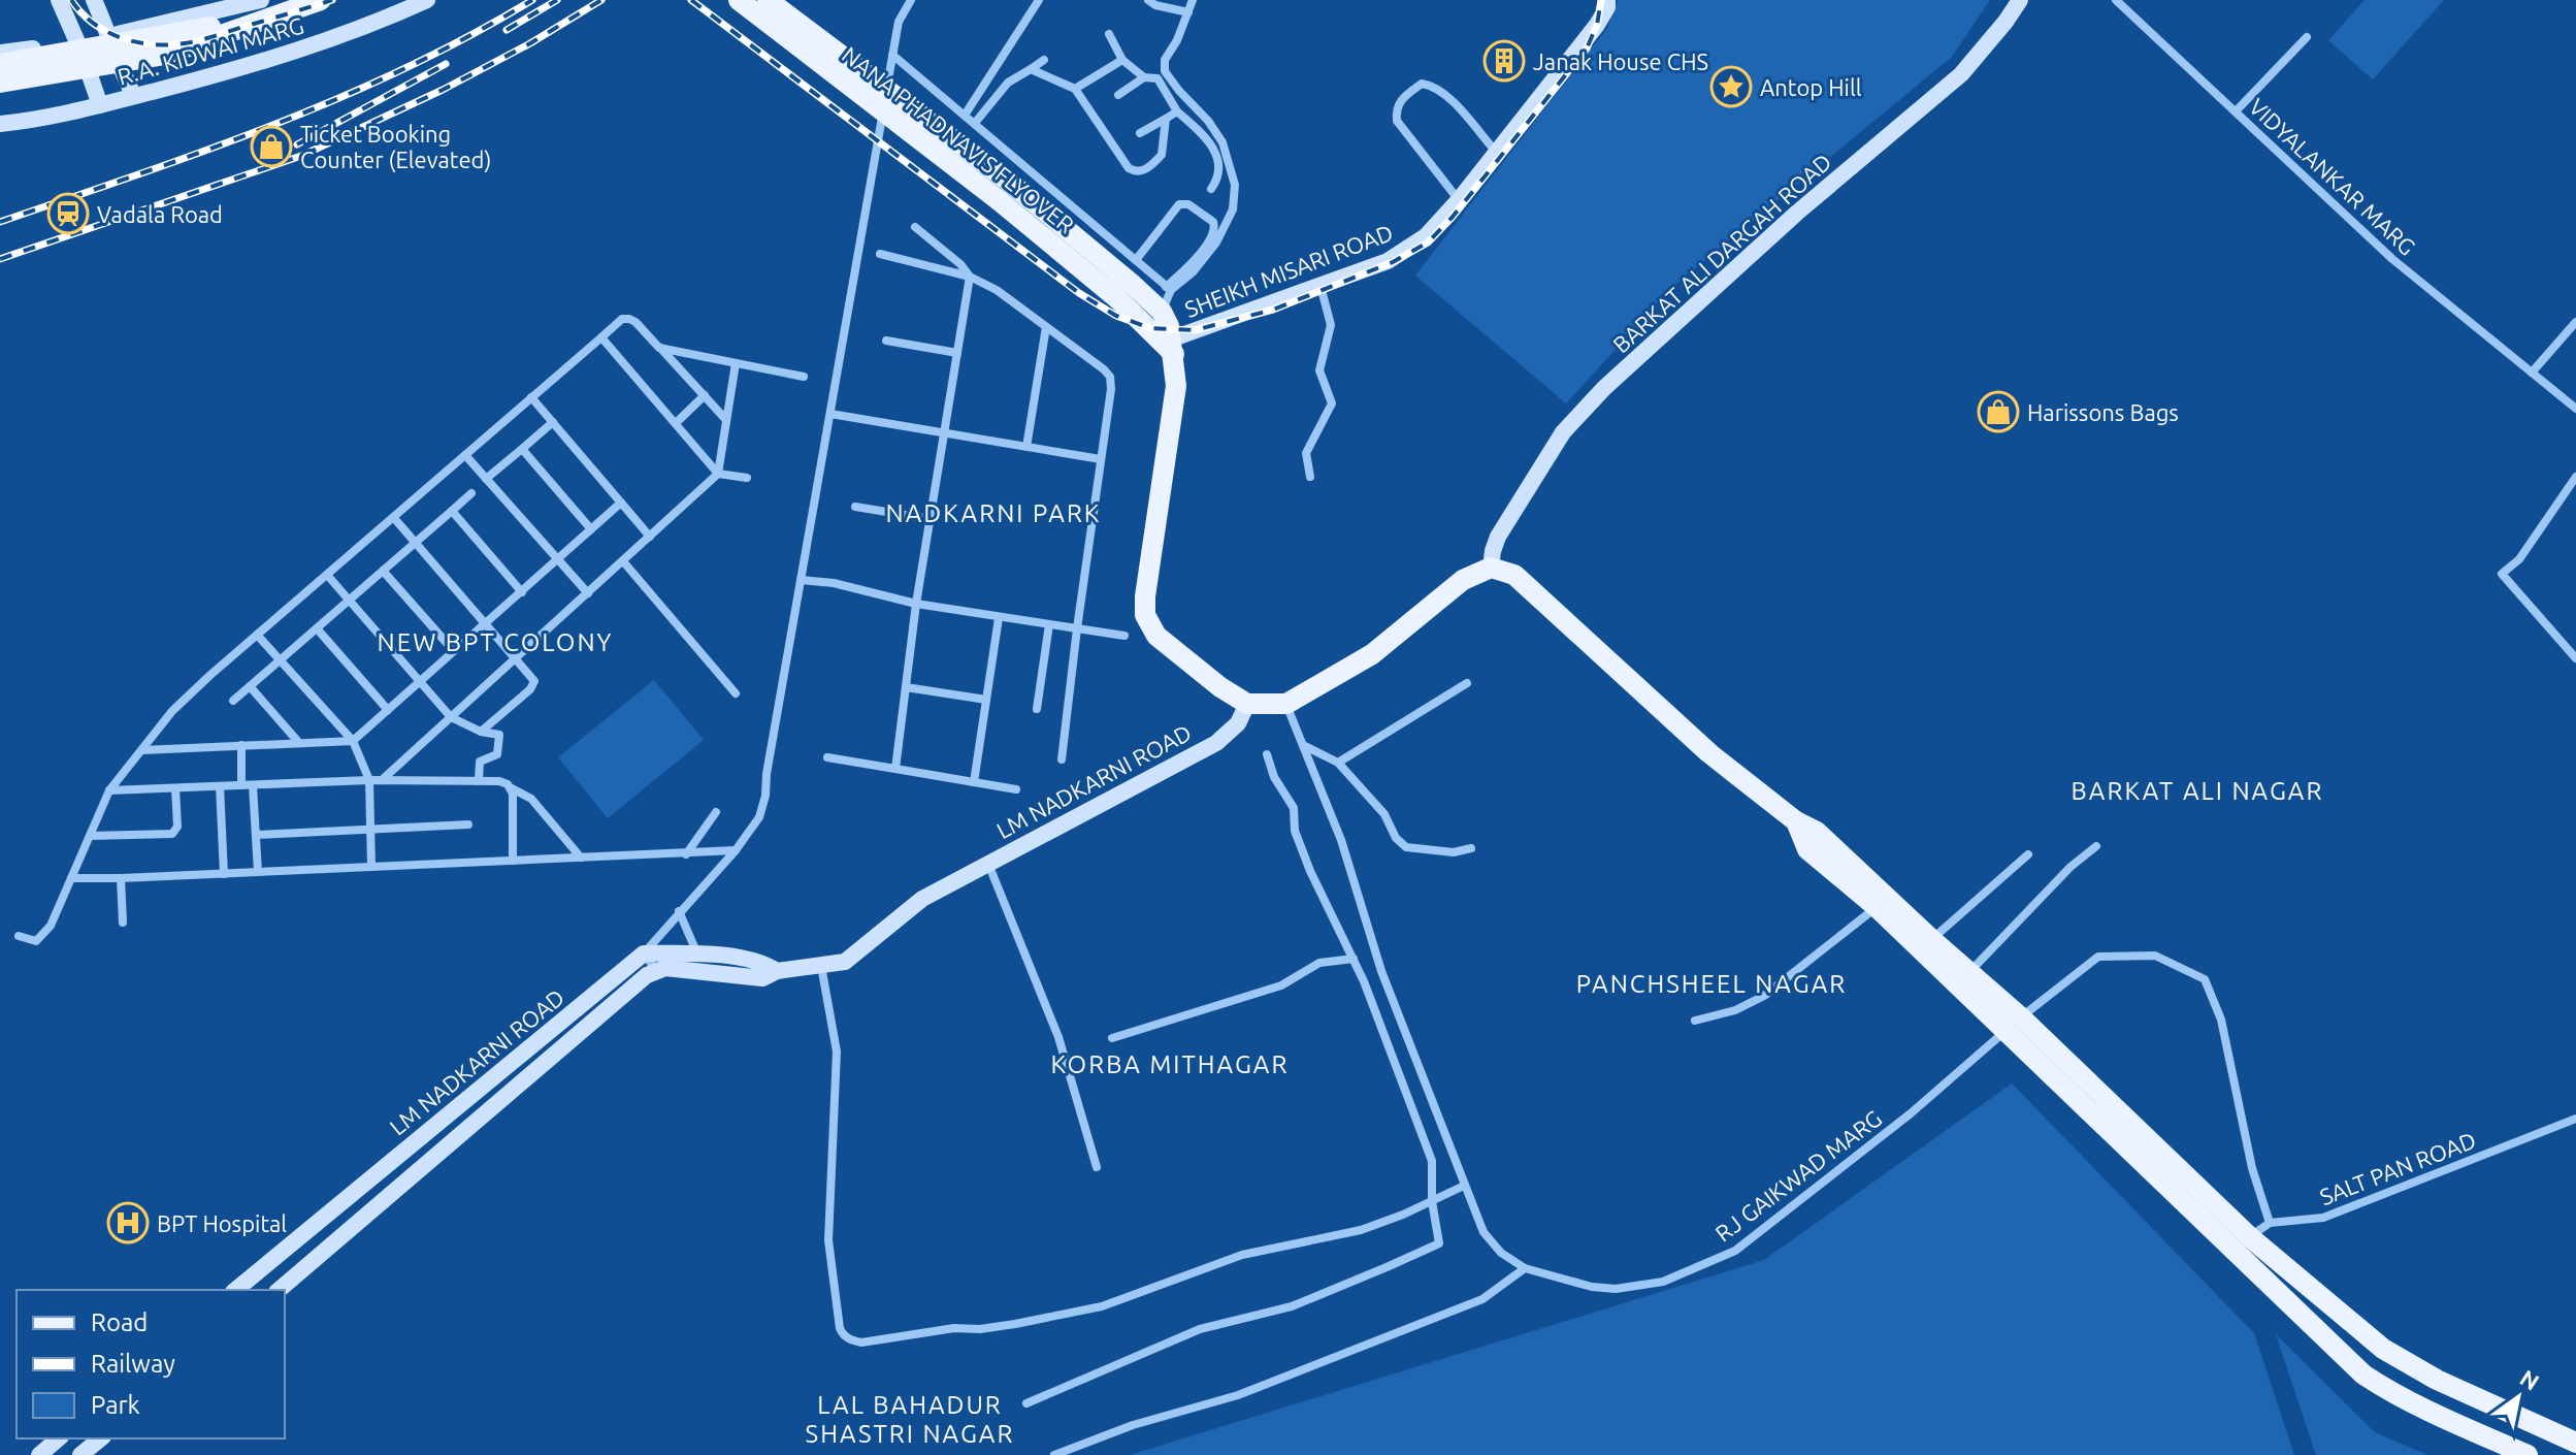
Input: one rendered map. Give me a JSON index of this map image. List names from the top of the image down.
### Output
{
  "streets": {
    "main road": ["NANA PHADNAVIS FLYOVER"],
    "street": [
      "R.A. KIDWAI MARG",
      "VIDYALANKAR MARG",
      "BARKAT ALI DARGAH ROAD",
      "SHEIKH MISARI ROAD",
      "LM NADKARNI ROAD",
      "SALT PAN ROAD",
      "RJ GAIKWAD MARG"
    ]
  },
  "crossings": [
    ["NANA PHADNAVIS FLYOVER", "SHEIKH MISARI ROAD"],
    ["SALT PAN ROAD", "RJ GAIKWAD MARG"]
  ],
  "districts": [
    "NADKARNI PARK",
    "NEW BPT COLONY",
    "BARKAT ALI NAGAR",
    "PANCHSHEEL NAGAR",
    "KORBA MITHAGAR",
    "LAL BAHADUR SHASTRI NAGAR"
  ],
  "places": {
    "building": ["Janak House CHS"],
    "place": ["Antop Hill"],
    "shop": ["Ticket Booking Counter (Elevated)", "Harissons Bags"],
    "station": ["Vadala Road"],
    "hospital": ["BPT Hospital"]
  },
  "legend": ["Road", "Railway", "Park"],
  "north": "top right"
}
